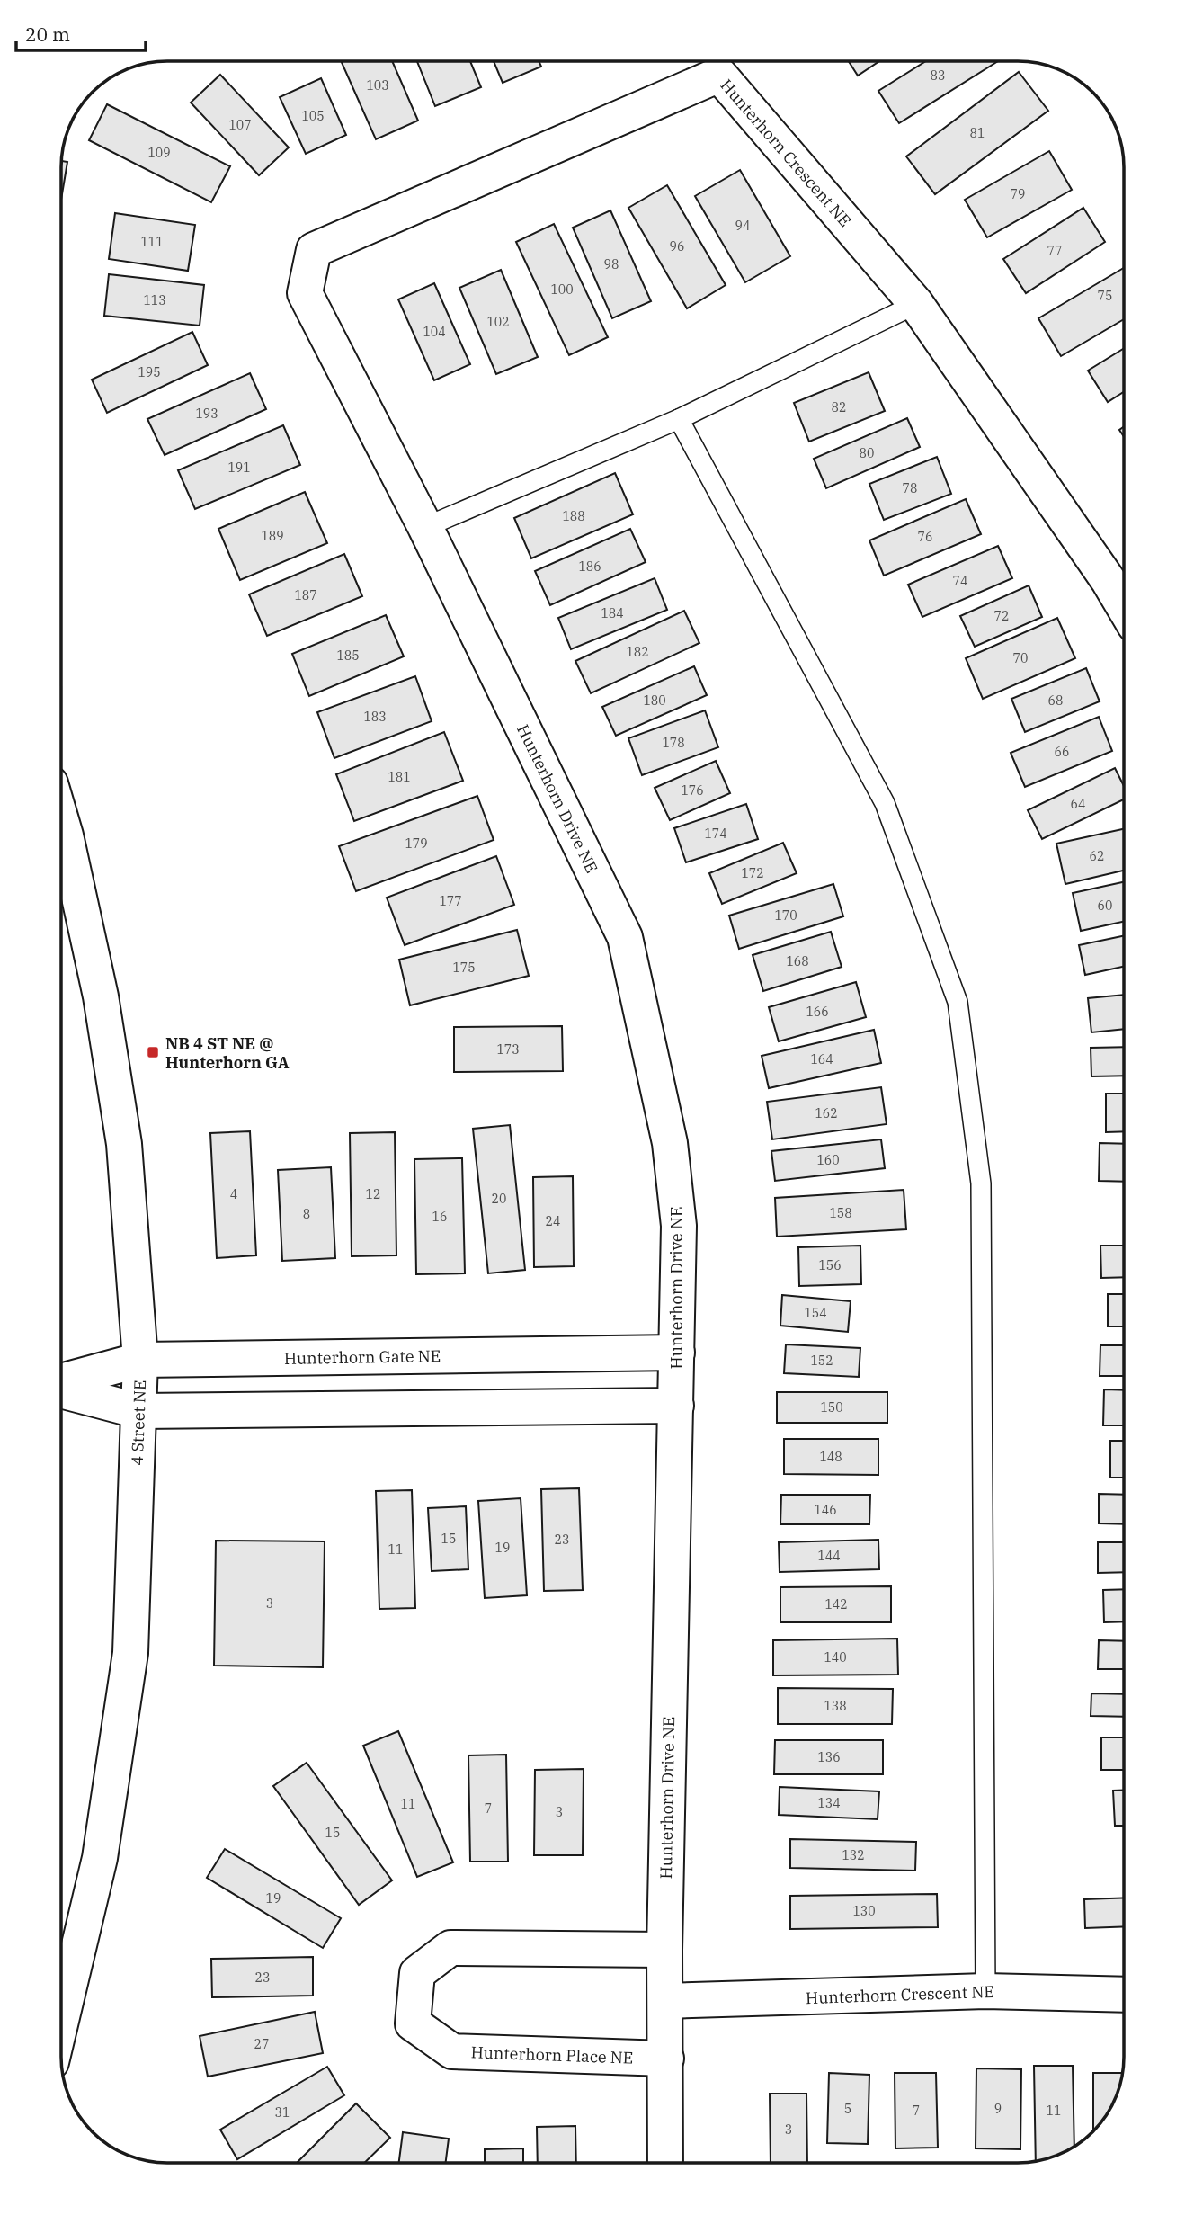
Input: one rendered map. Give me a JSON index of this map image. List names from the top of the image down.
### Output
{
  "streets": {
    "street": [
      "Hunterhorn Crescent NE",
      "Hunterhorn Drive NE",
      "Hunterhorn Gate NE",
      "4 Street NE",
      "Hunterhorn Place NE"
    ]
  },
  "crossings": [
    ["Hunterhorn Crescent NE", "Hunterhorn Drive NE"],
    ["Hunterhorn Drive NE", "Hunterhorn Gate NE"],
    ["Hunterhorn Drive NE", "Hunterhorn Place NE"],
    ["Hunterhorn Gate NE", "4 Street NE"]
  ],
  "places": {
    "transit": ["NB 4 ST NE @ Hunterhorn GA"]
  },
  "house_numbers": [
    "83",
    "103",
    "105",
    "107",
    "81",
    "109",
    "79",
    "94",
    "111",
    "96",
    "77",
    "98",
    "100",
    "75",
    "113",
    "102",
    "104",
    "195",
    "82",
    "193",
    "80",
    "191",
    "78",
    "188",
    "189",
    "76",
    "186",
    "74",
    "187",
    "184",
    "72",
    "182",
    "185",
    "70",
    "180",
    "68",
    "183",
    "178",
    "66",
    "181",
    "176",
    "64",
    "174",
    "179",
    "62",
    "172",
    "177",
    "60",
    "170",
    "168",
    "175",
    "166",
    "173",
    "164",
    "162",
    "160",
    "4",
    "12",
    "20",
    "158",
    "8",
    "16",
    "24",
    "156",
    "154",
    "152",
    "150",
    "148",
    "146",
    "15",
    "23",
    "19",
    "11",
    "144",
    "3",
    "142",
    "140",
    "138",
    "136",
    "134",
    "11",
    "7",
    "3",
    "15",
    "132",
    "19",
    "130",
    "23",
    "27",
    "5",
    "9",
    "7",
    "11",
    "31",
    "3"
  ],
  "scale_bar": "20 m"
}
